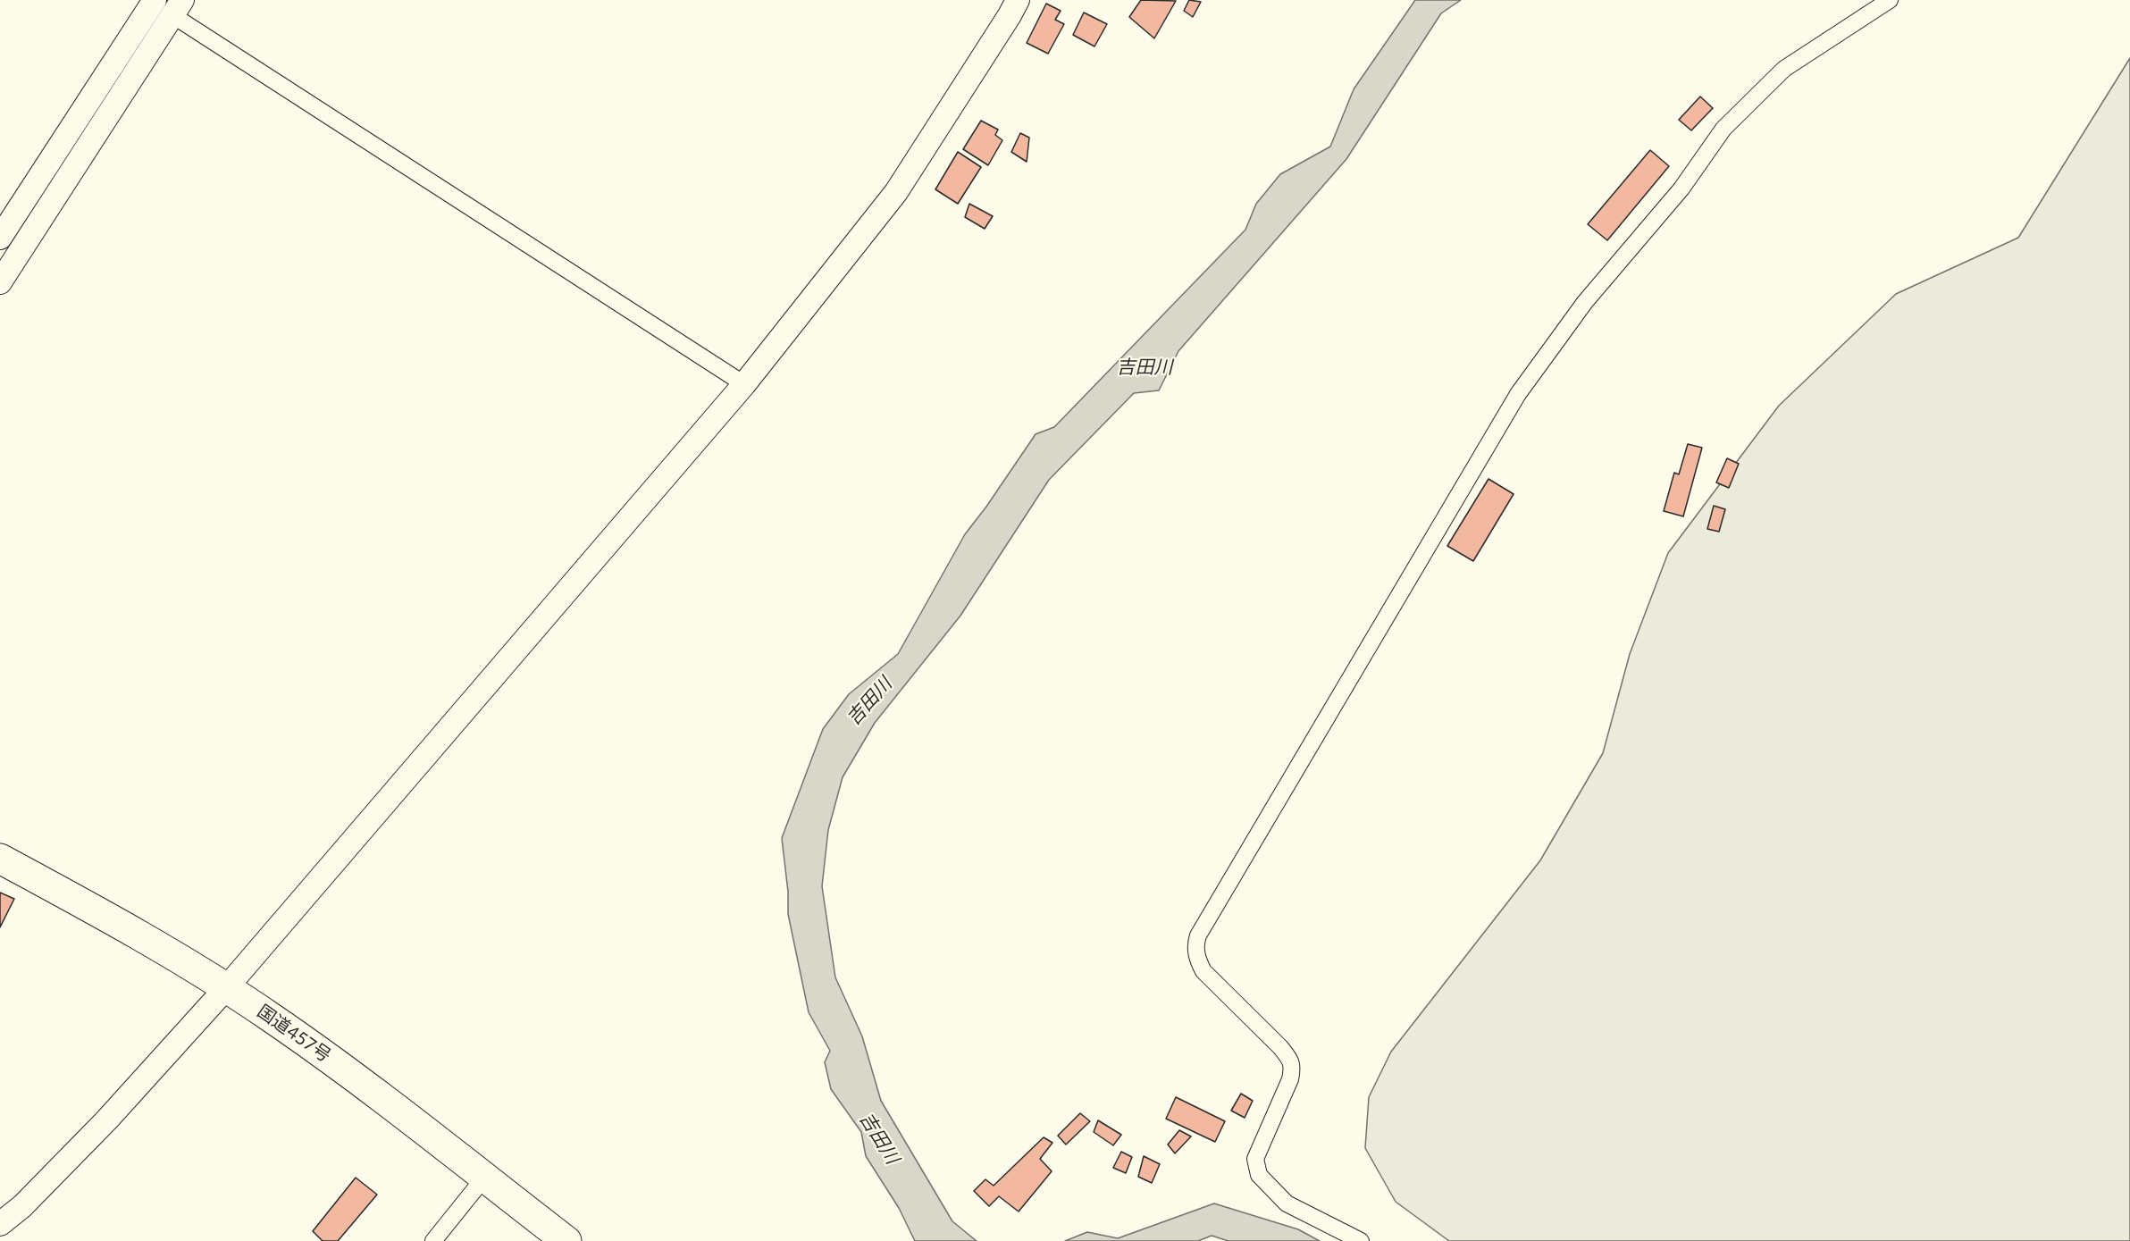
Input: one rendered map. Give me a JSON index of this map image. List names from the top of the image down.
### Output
{
  "streets": {
    "highway": ["国道457号"]
  },
  "water": ["吉田川"]
}
